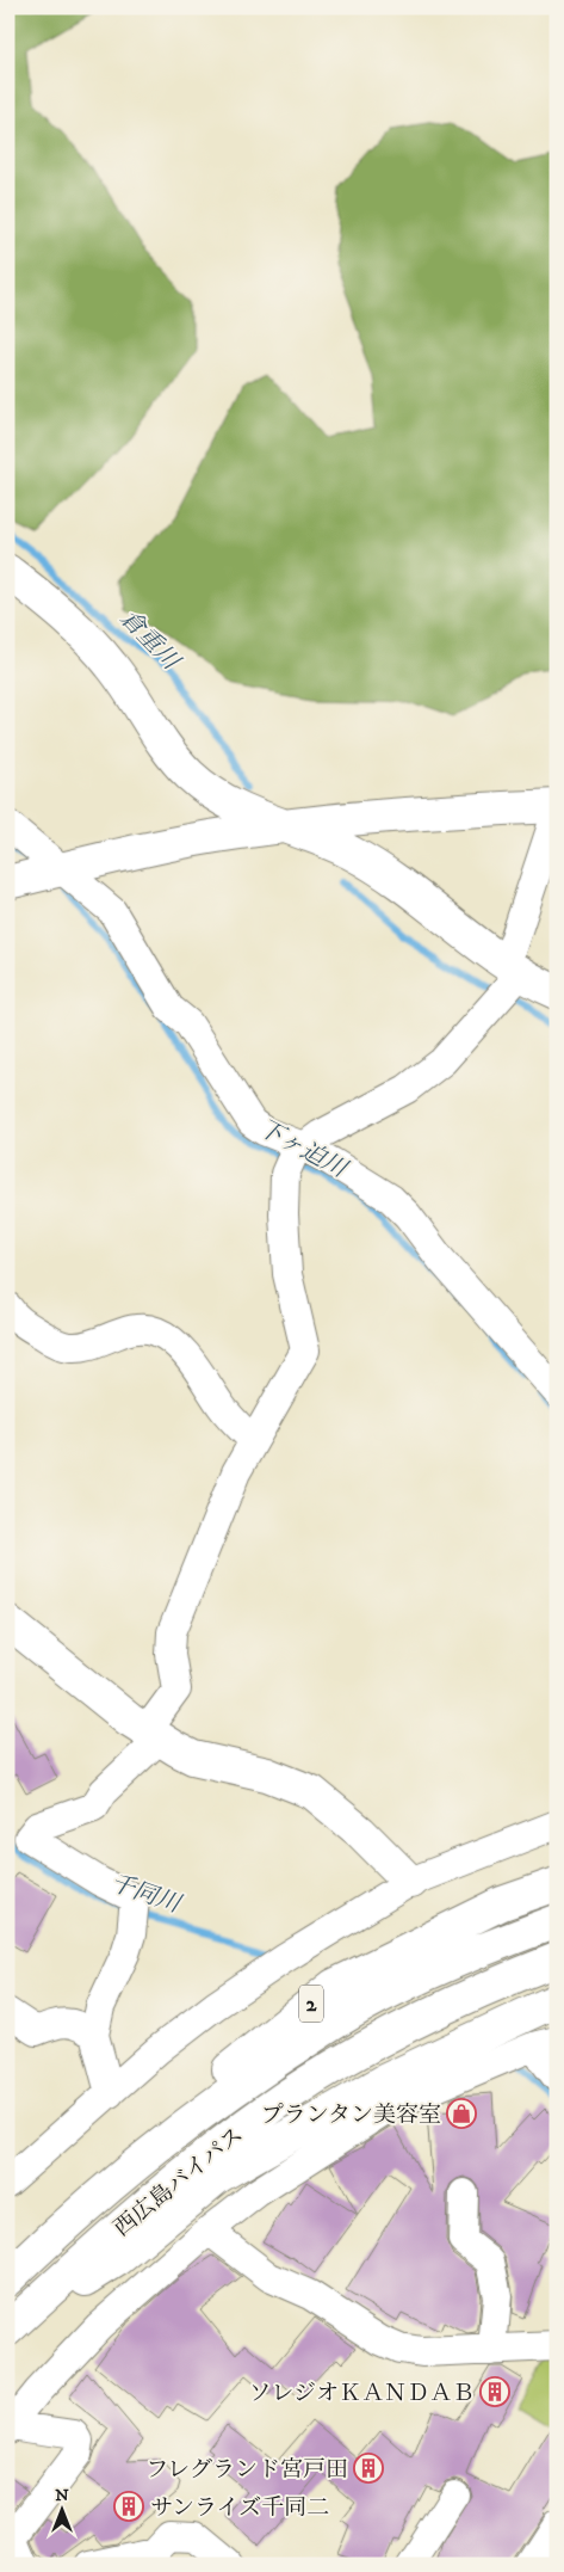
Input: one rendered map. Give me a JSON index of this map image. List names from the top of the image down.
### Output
{
  "streets": {
    "main road": ["2", "西広島バイパス"]
  },
  "crossings": [
    ["2", "西広島バイパス"]
  ],
  "water": ["倉重川", "下ヶ迫川", "千同川"],
  "places": {
    "shop": ["プランタン美容室"],
    "building": ["ソレジオＫＡＮＤＡＢ", "フレグランド宮戸田", "サンライズ千同二"]
  },
  "north": "top"
}
